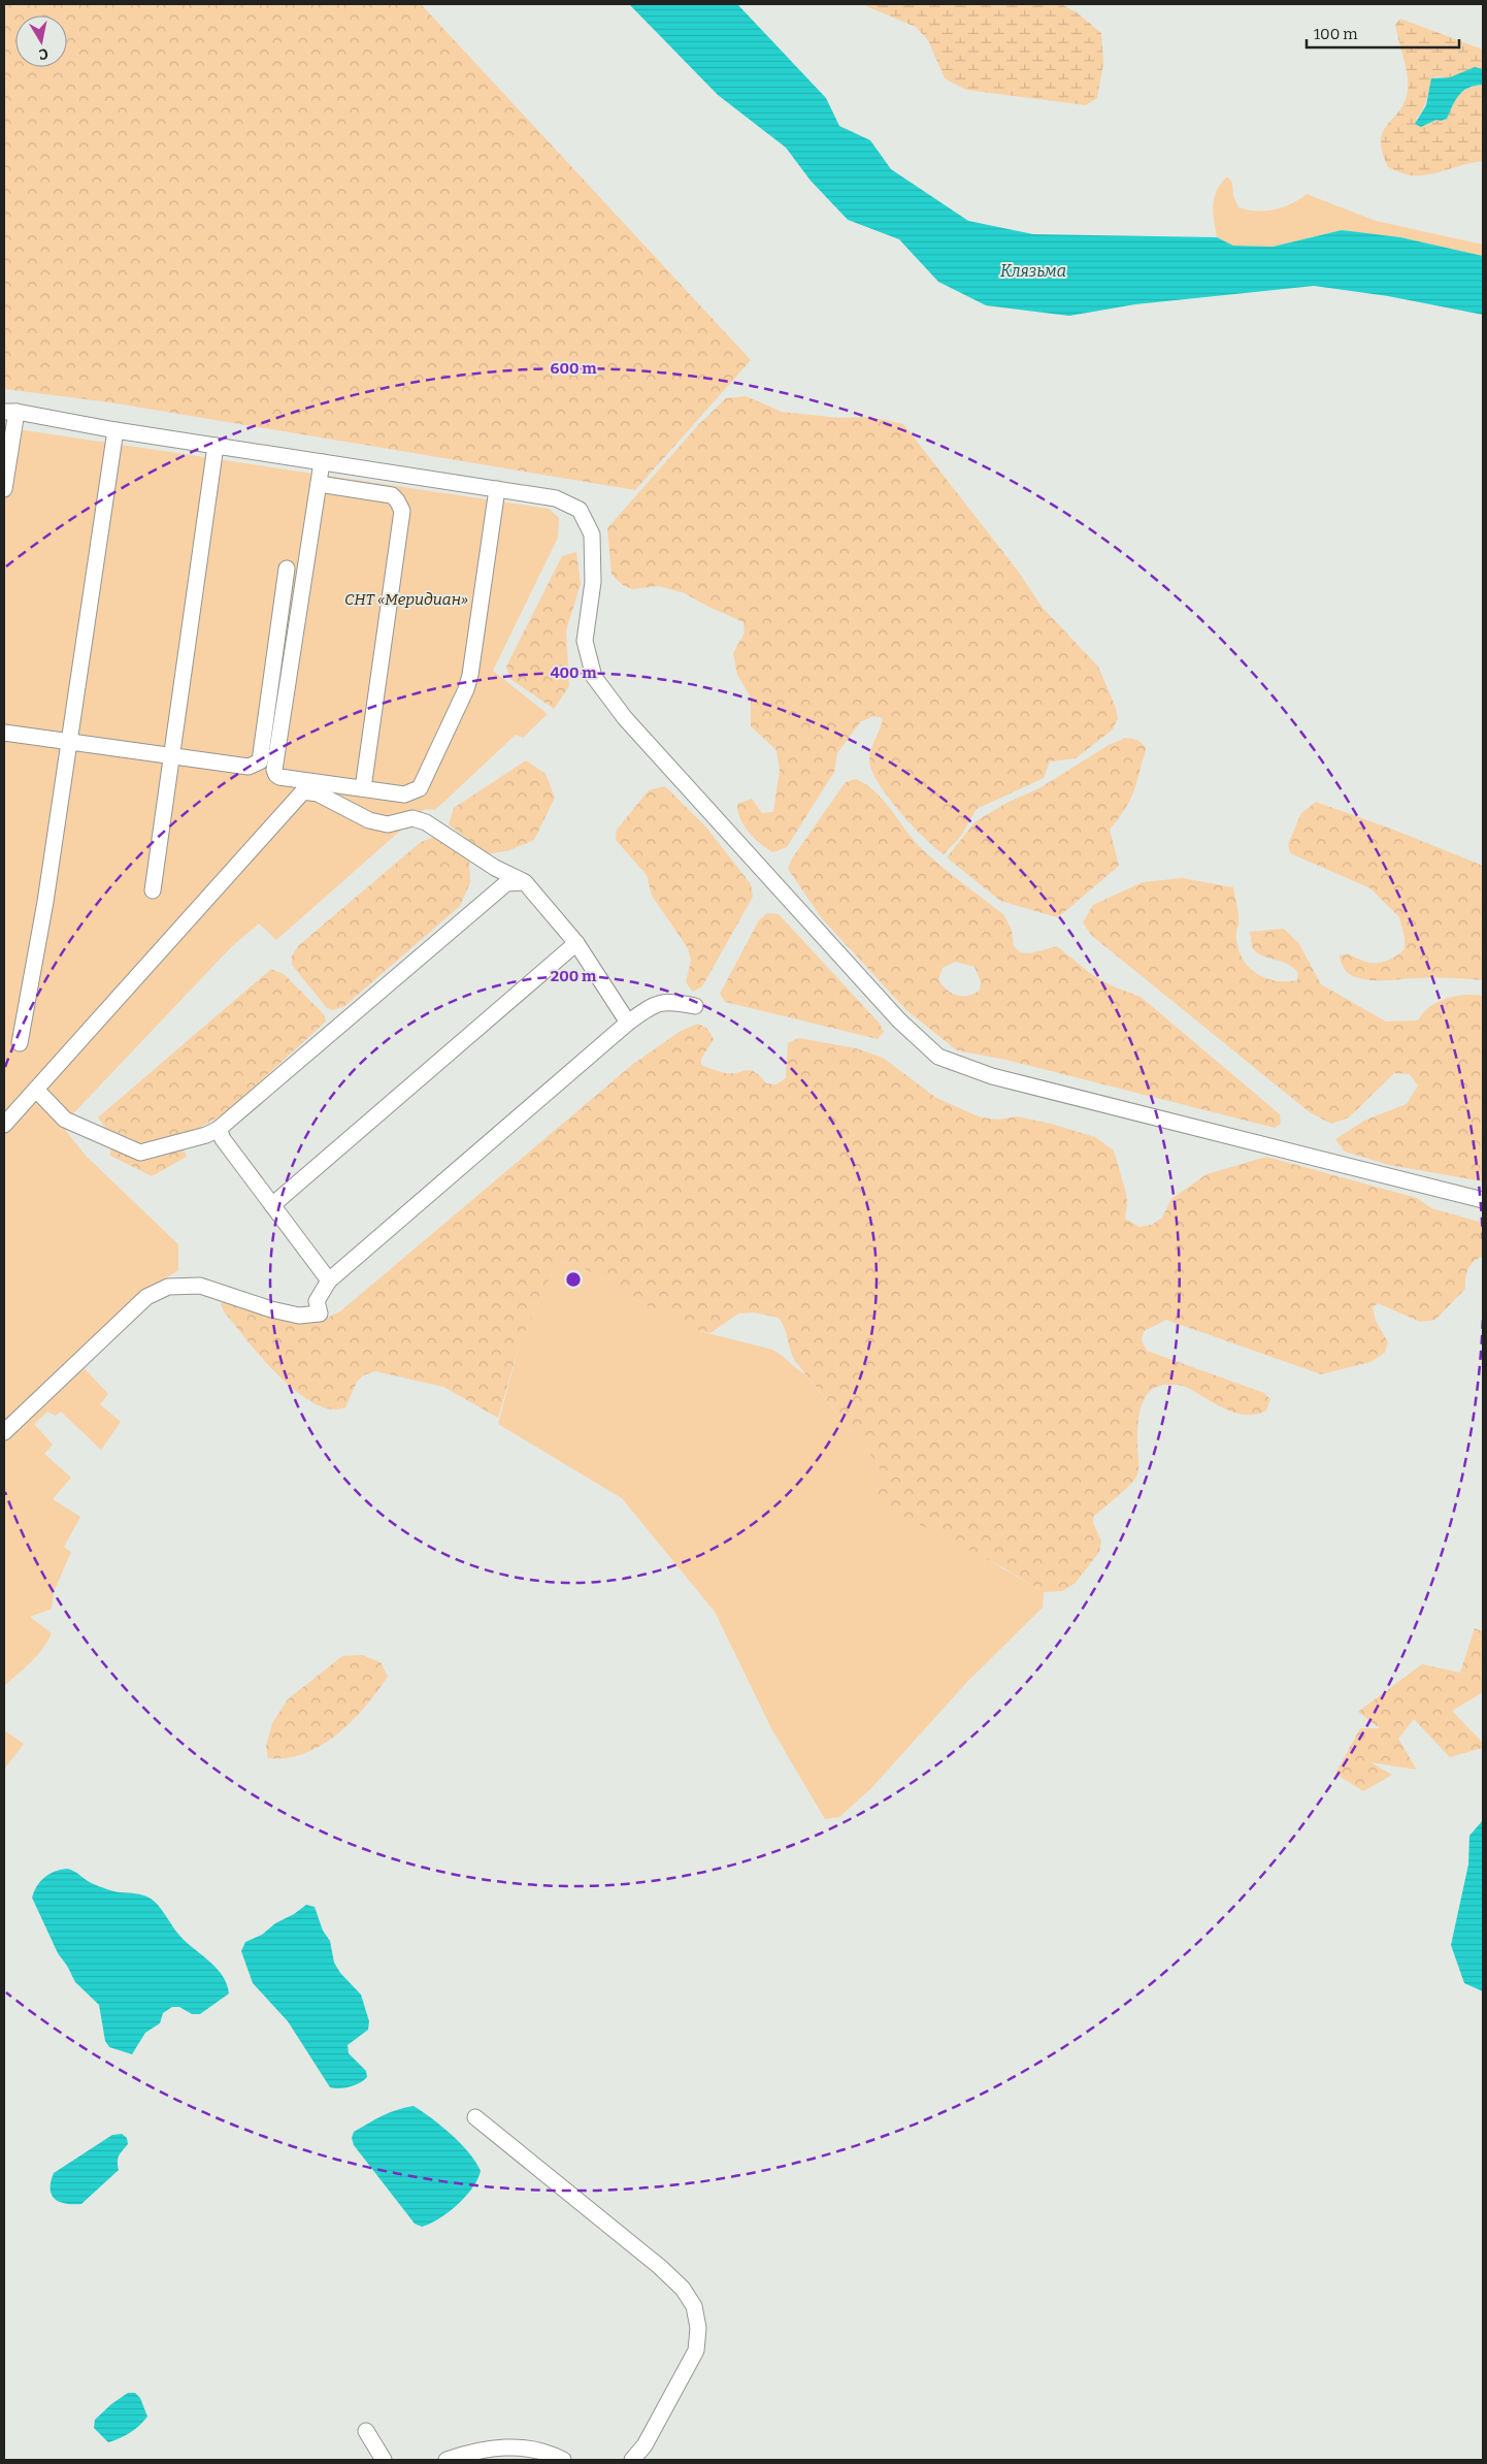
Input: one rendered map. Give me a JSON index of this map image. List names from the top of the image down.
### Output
{
  "water": ["Клязьма"],
  "parks": ["СНТ «Меридиан»"],
  "scale_bar": "100 m",
  "north": "bottom",
  "rings": ["600 m", "400 m", "200 m"]
}
